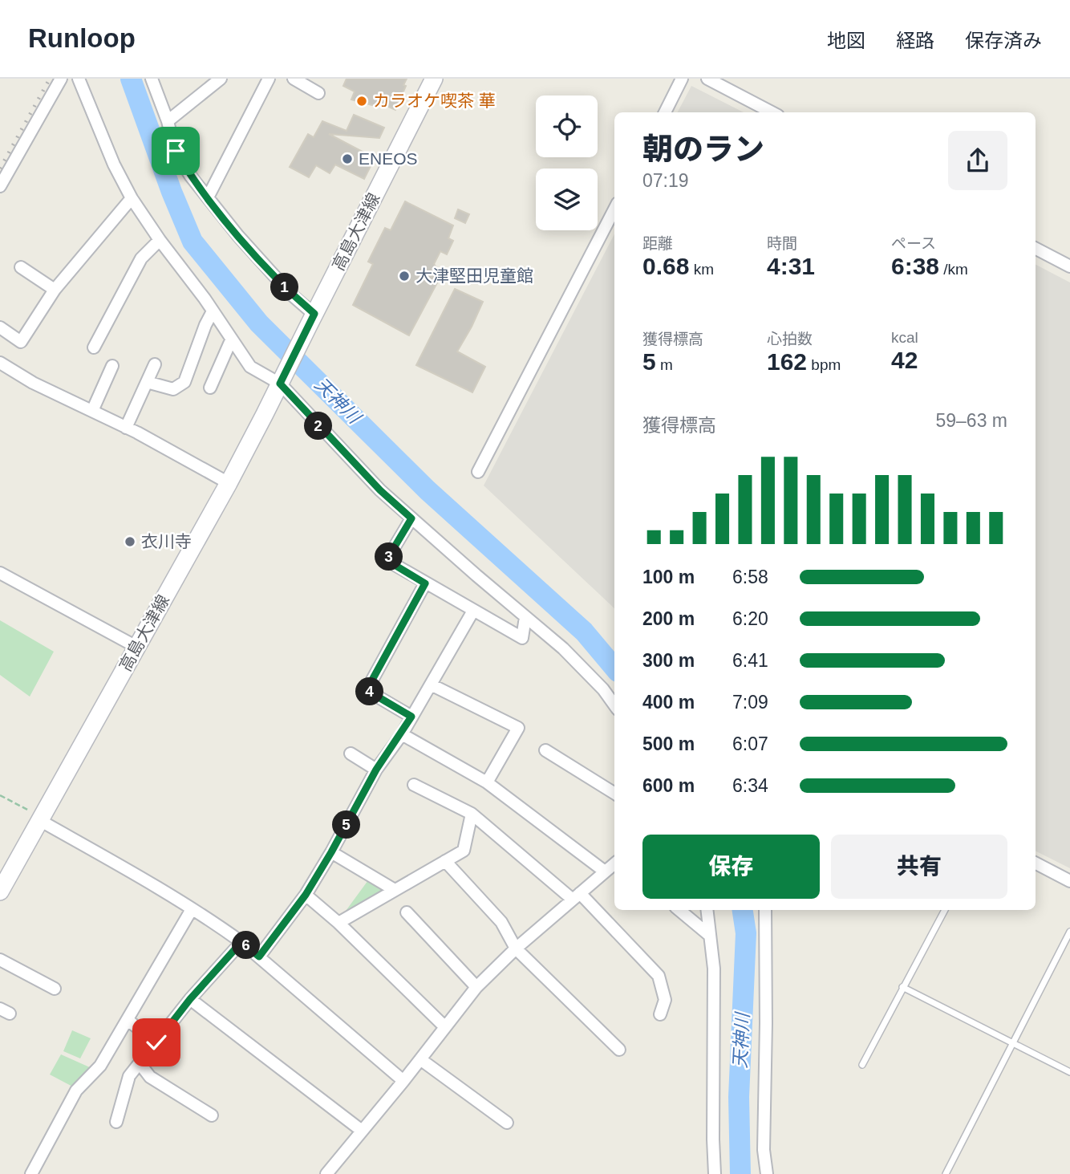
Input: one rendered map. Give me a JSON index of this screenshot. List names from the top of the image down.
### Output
{
  "streets": {
    "main road": ["高島大津線"]
  },
  "water": ["天神川"],
  "places": [
    "カラオケ喫茶 華",
    "ENEOS",
    "大津堅田児童館",
    "衣川寺"
  ],
  "page": {
    "header": "Runloop",
    "nav": ["地図", "経路", "保存済み"],
    "heading": ["朝のラン", "07:19"],
    "stats": [
      ["距離", "0.68 km"],
      ["時間", "4:31"],
      ["ペース", "6:38 /km"],
      ["獲得標高", "5 m"],
      ["心拍数", "162 bpm"],
      ["kcal", "42"]
    ],
    "pins": [
      "1",
      "2",
      "3",
      "4",
      "5",
      "6"
    ],
    "chart": ["獲得標高", "59–63 m"],
    "list": [
      {
        "name": "100 m",
        "note": "6:58"
      },
      {
        "name": "200 m",
        "note": "6:20"
      },
      {
        "name": "300 m",
        "note": "6:41"
      },
      {
        "name": "400 m",
        "note": "7:09"
      },
      {
        "name": "500 m",
        "note": "6:07"
      },
      {
        "name": "600 m",
        "note": "6:34"
      }
    ],
    "buttons": ["保存", "共有"]
  }
}
